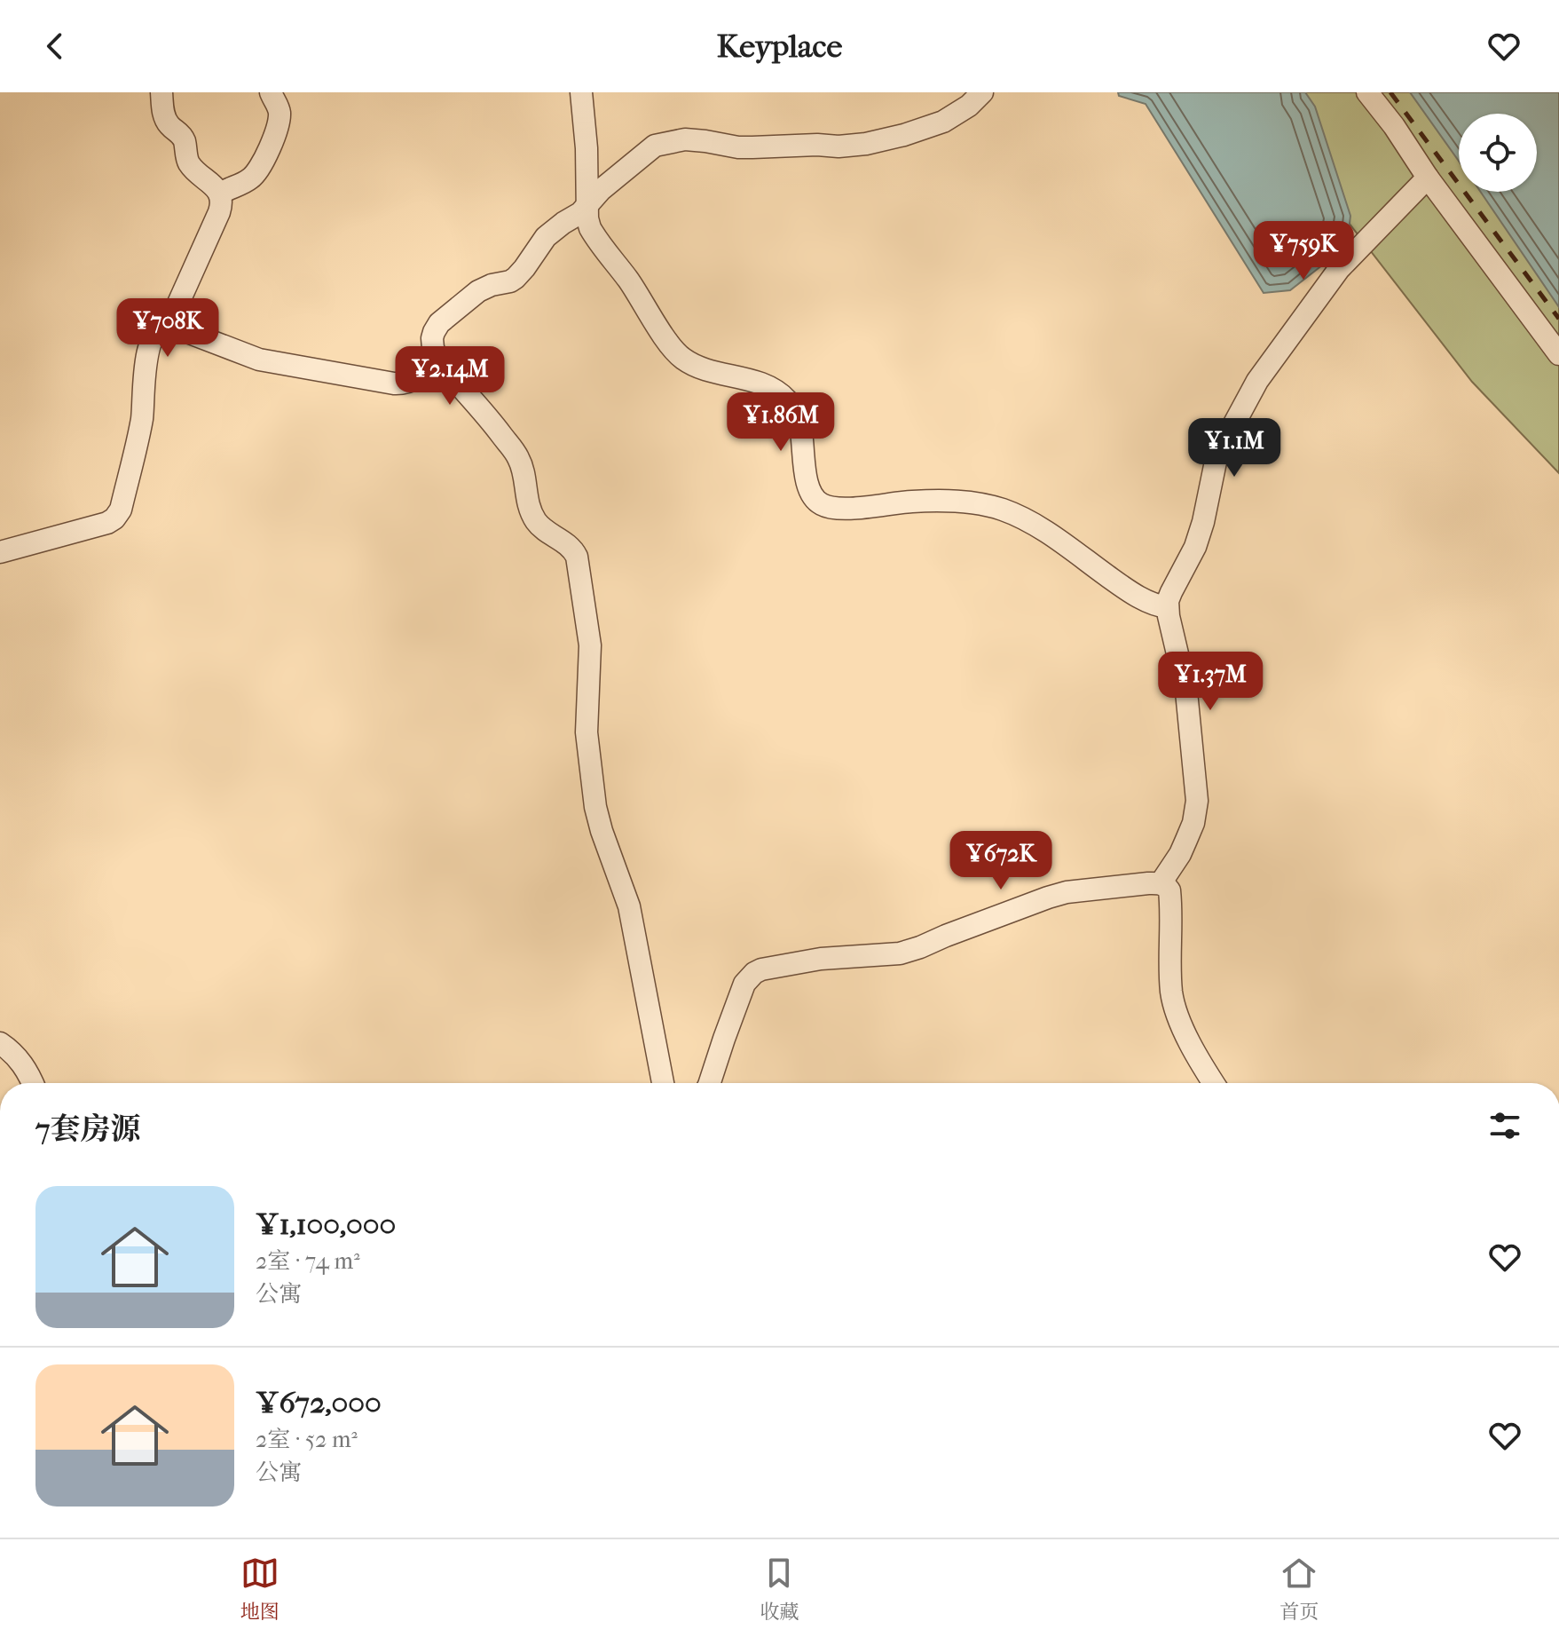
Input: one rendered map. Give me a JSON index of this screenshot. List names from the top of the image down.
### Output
{
  "page": {
    "header": "Keyplace",
    "price": [
      "¥759K",
      "¥708K",
      "¥2.14M",
      "¥1.86M",
      "¥1.1M",
      "¥1.37M",
      "¥672K"
    ],
    "heading": "7套房源",
    "list": [
      {
        "name": "¥1,100,000",
        "note": "2室 · 74 m² · 公寓"
      },
      {
        "name": "¥672,000",
        "note": "2室 · 52 m² · 公寓"
      }
    ],
    "tabs": ["地图", "收藏", "首页"]
  }
}
